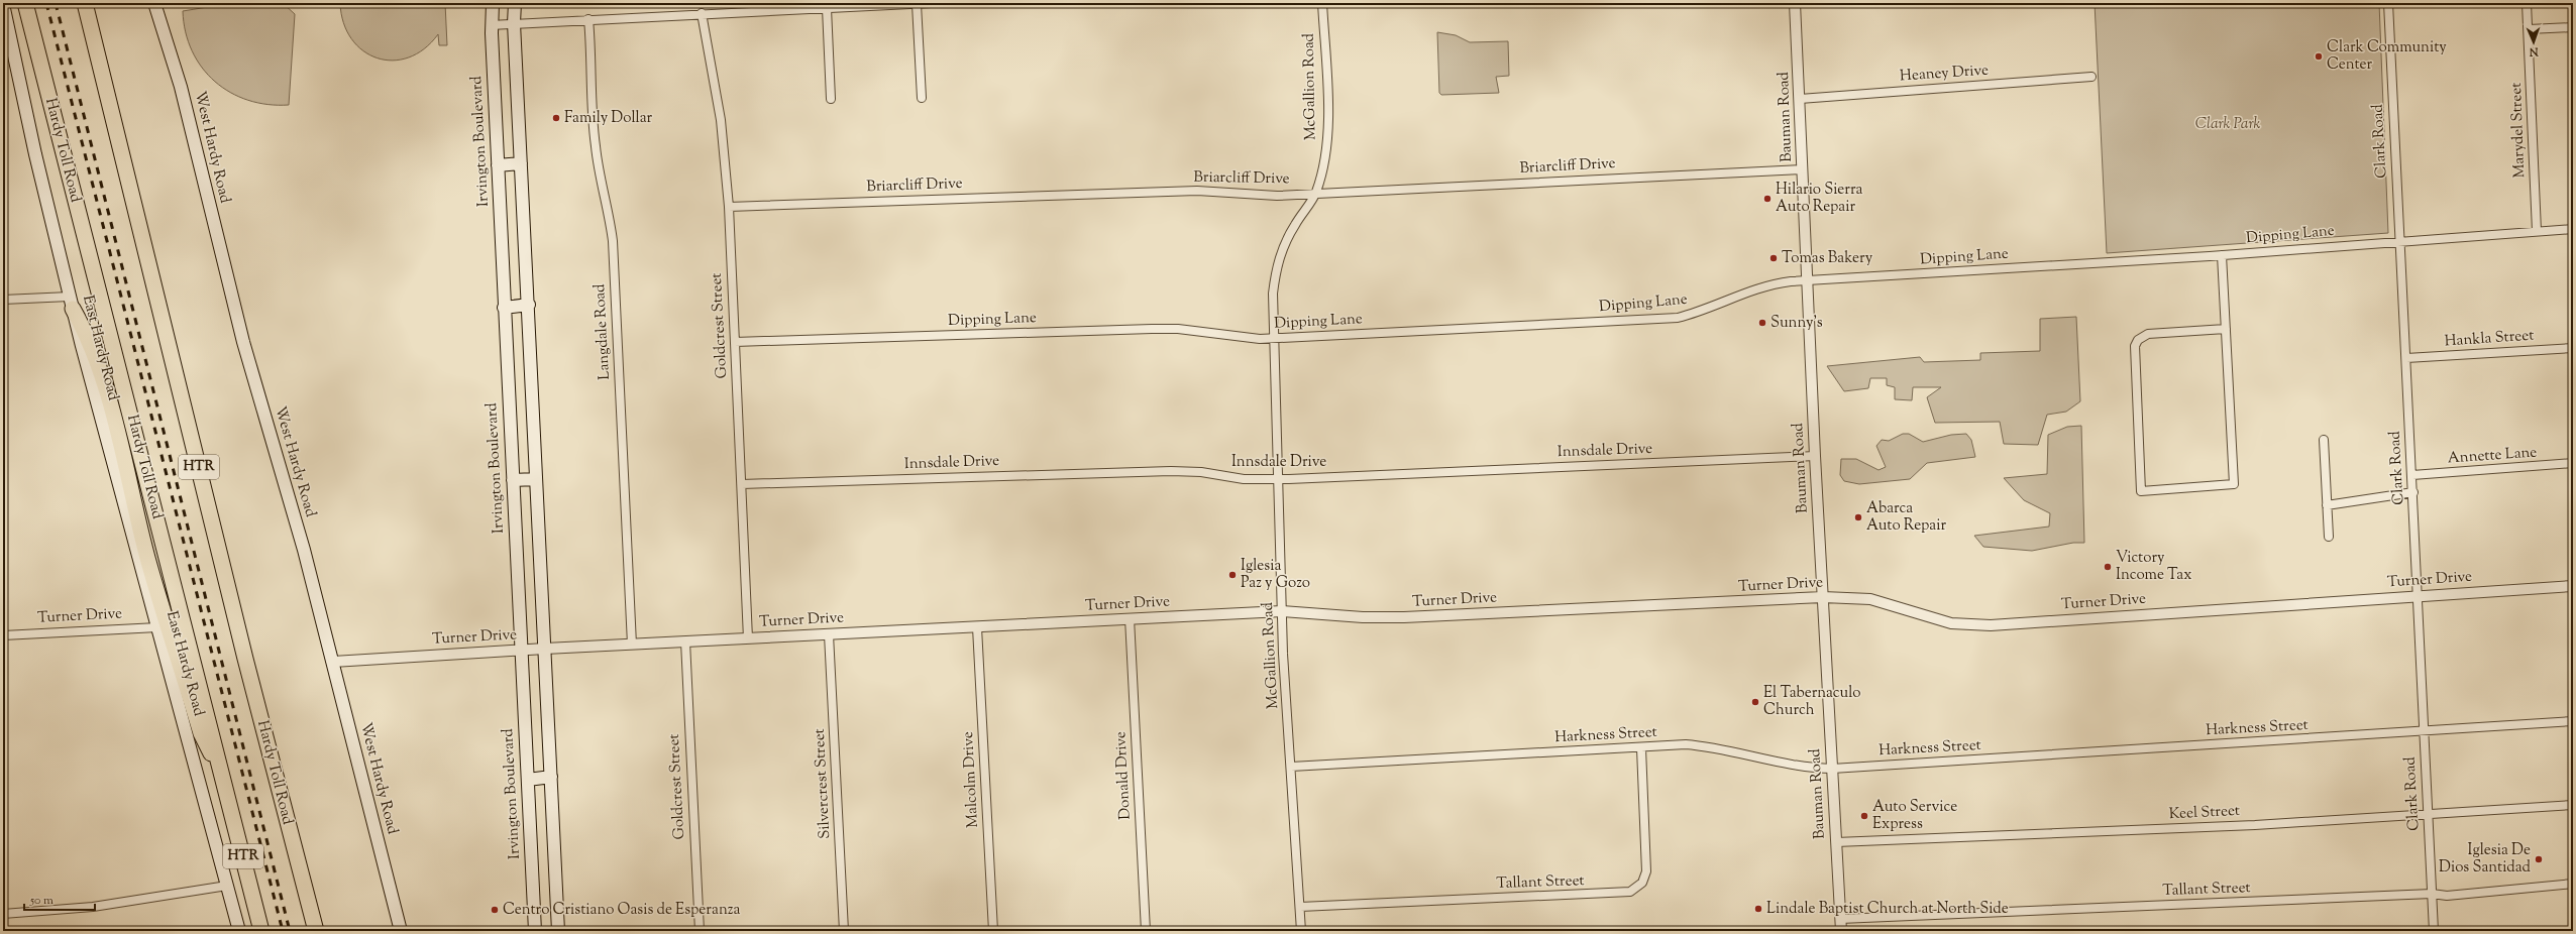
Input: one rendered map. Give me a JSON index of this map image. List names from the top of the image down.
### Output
{
  "streets": {
    "highway": ["Hardy Toll Road", "HTR"],
    "main road": ["Irvington Boulevard", "West Hardy Road", "East Hardy Road"],
    "street": [
      "Heaney Drive",
      "McGallion Road",
      "Bauman Road",
      "Marydel Street",
      "Clark Road",
      "Briarcliff Drive",
      "Dipping Lane",
      "Goldcrest Street",
      "Langdale Road",
      "Hankla Street",
      "Innsdale Drive",
      "Annette Lane",
      "Turner Drive",
      "Harkness Street",
      "Donald Drive",
      "Malcolm Drive",
      "Silvercrest Street",
      "Keel Street",
      "Tallant Street"
    ]
  },
  "crossings": [
    ["Heaney Drive", "Bauman Road"],
    ["McGallion Road", "Briarcliff Drive"],
    ["McGallion Road", "Dipping Lane"],
    ["McGallion Road", "Innsdale Drive"],
    ["McGallion Road", "Turner Drive"],
    ["McGallion Road", "Harkness Street"],
    ["McGallion Road", "Tallant Street"],
    ["Bauman Road", "Briarcliff Drive"],
    ["Bauman Road", "Dipping Lane"],
    ["Bauman Road", "Innsdale Drive"],
    ["Bauman Road", "Turner Drive"],
    ["Bauman Road", "Harkness Street"],
    ["Bauman Road", "Keel Street"],
    ["Bauman Road", "Tallant Street"],
    ["Marydel Street", "Dipping Lane"],
    ["Irvington Boulevard", "Turner Drive"],
    ["Clark Road", "Dipping Lane"],
    ["Clark Road", "Hankla Street"],
    ["Clark Road", "Annette Lane"],
    ["Clark Road", "Turner Drive"],
    ["Clark Road", "Harkness Street"],
    ["Clark Road", "Keel Street"],
    ["Clark Road", "Tallant Street"],
    ["West Hardy Road", "Turner Drive"],
    ["Briarcliff Drive", "Goldcrest Street"],
    ["Dipping Lane", "Goldcrest Street"],
    ["Goldcrest Street", "Innsdale Drive"],
    ["Goldcrest Street", "Turner Drive"],
    ["Langdale Road", "Turner Drive"],
    ["East Hardy Road", "Turner Drive"],
    ["Turner Drive", "Donald Drive"],
    ["Turner Drive", "Malcolm Drive"],
    ["Turner Drive", "Silvercrest Street"],
    ["Harkness Street", "Tallant Street"]
  ],
  "parks": ["Clark Park"],
  "places": [
    "Clark Community Center",
    "Family Dollar",
    "Hilario Sierra Auto Repair",
    "Tomas Bakery",
    "Sunny's",
    "Abarca Auto Repair",
    "Victory Income Tax",
    "Iglesia Paz y Gozo",
    "El Tabernaculo Church",
    "Auto Service Express",
    "Iglesia De Dios Santidad",
    "Lindale Baptist Church at North Side",
    "Centro Cristiano Oasis de Esperanza"
  ],
  "scale_bar": "50 m",
  "north": "bottom"
}
